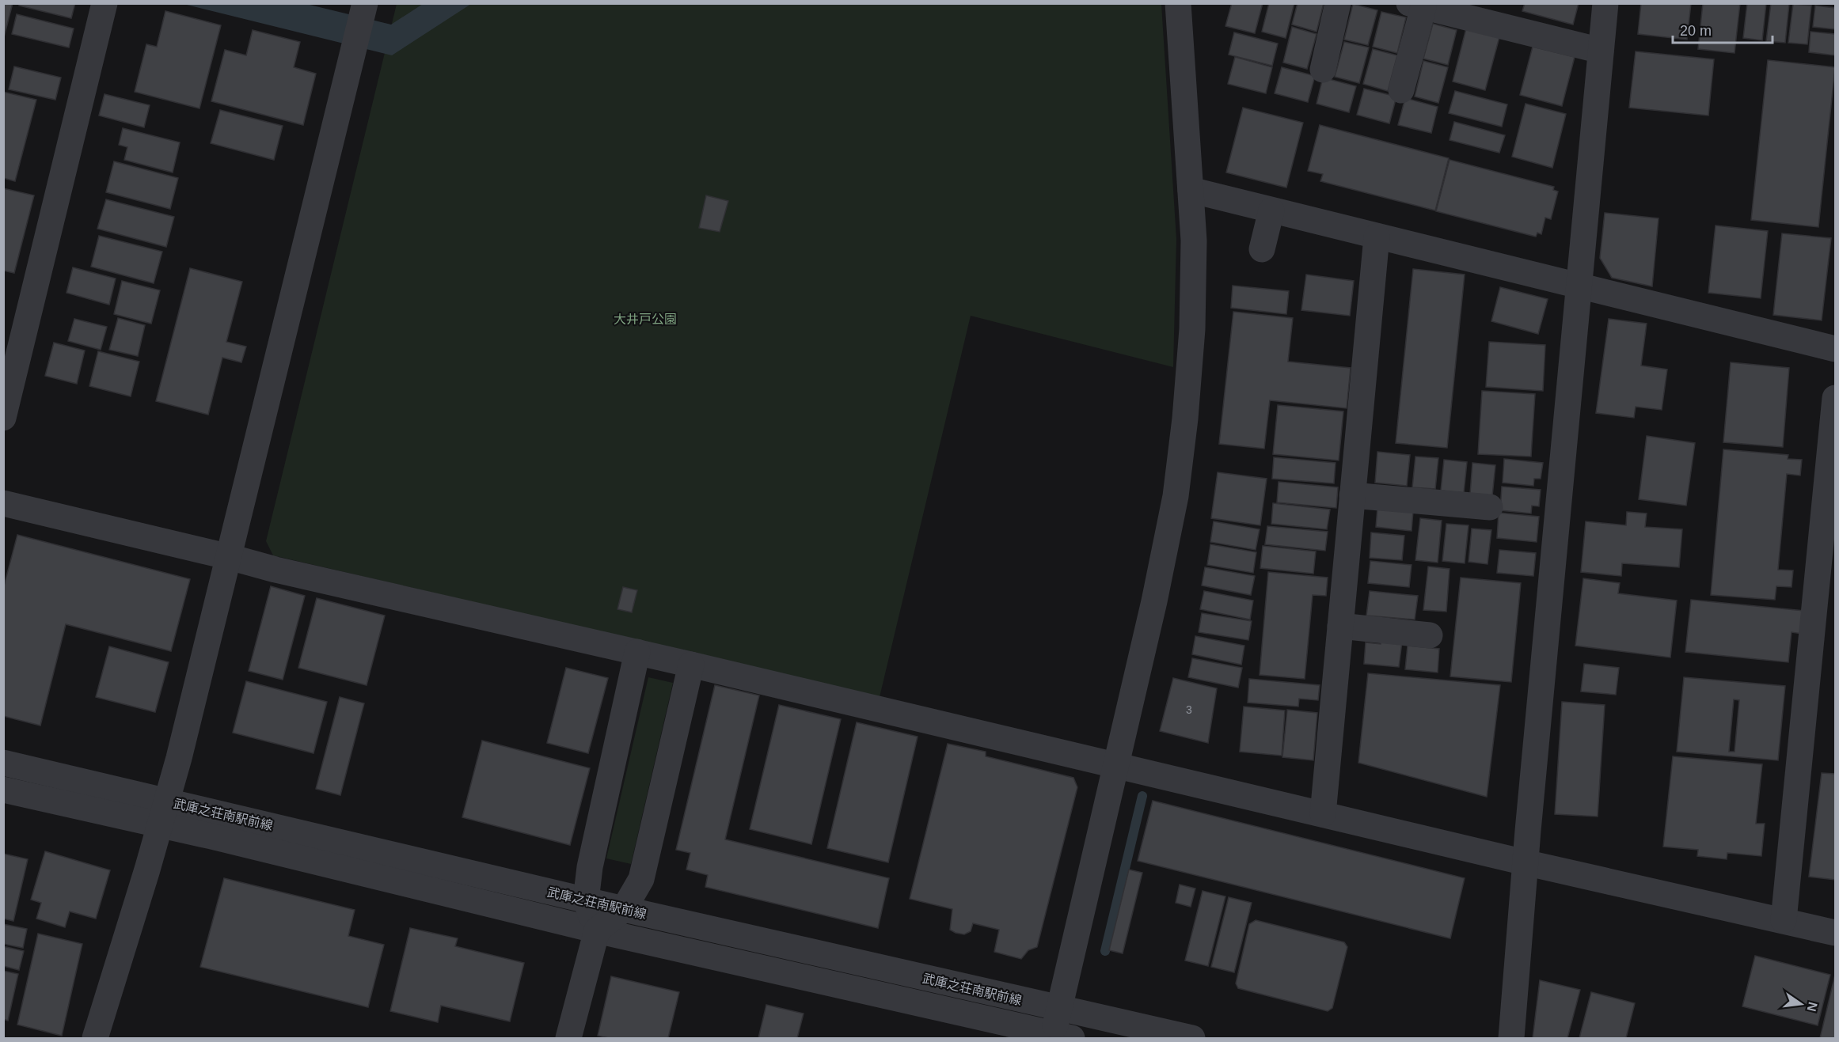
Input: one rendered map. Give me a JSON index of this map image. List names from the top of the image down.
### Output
{
  "streets": {
    "street": ["武庫之荘南駅前線"]
  },
  "parks": ["大井戸公園"],
  "house_numbers": ["3"],
  "scale_bar": "20 m",
  "north": "right"
}
